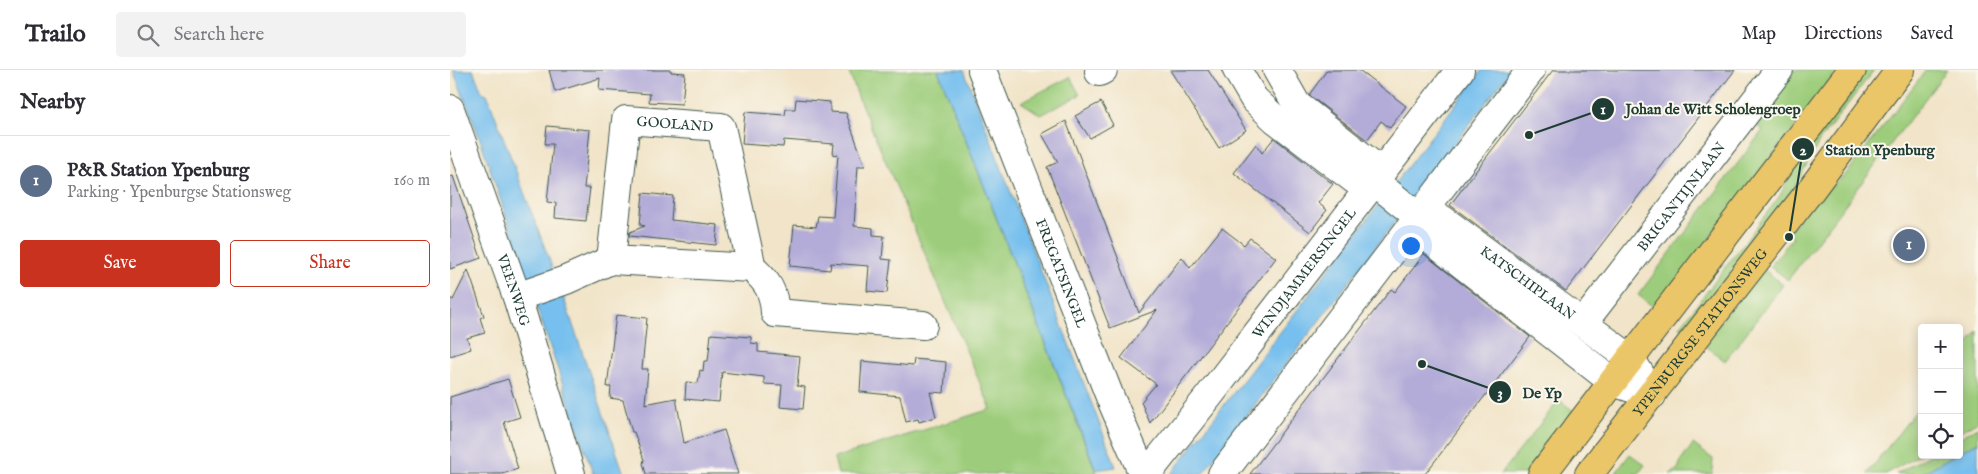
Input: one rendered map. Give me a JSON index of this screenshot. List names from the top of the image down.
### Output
{
  "streets": {
    "main road": ["YPENBURGSE STATIONSWEG"],
    "street": [
      "GOOLAND",
      "BRIGANTIJNLAAN",
      "FREGATSINGEL",
      "WINDJAMMERSINGEL",
      "KATSCHIPLAAN",
      "VEENWEG"
    ]
  },
  "crossings": [
    ["BRIGANTIJNLAAN", "KATSCHIPLAAN"],
    ["FREGATSINGEL", "WINDJAMMERSINGEL"],
    ["WINDJAMMERSINGEL", "KATSCHIPLAAN"]
  ],
  "places": ["Johan de Witt Scholengroep", "Station Ypenburg", "De Yp"],
  "page": {
    "header": "Trailo",
    "search": "Search here",
    "nav": ["Map", "Directions", "Saved"],
    "heading": "Nearby",
    "list": [
      {
        "mark": "1",
        "name": "P&R Station Ypenburg",
        "note": "Parking · Ypenburgse Stationsweg",
        "value": "160 m"
      }
    ],
    "buttons": ["Save", "Share"],
    "pins": "1",
    "map_buttons": ["+", "−"]
  }
}
